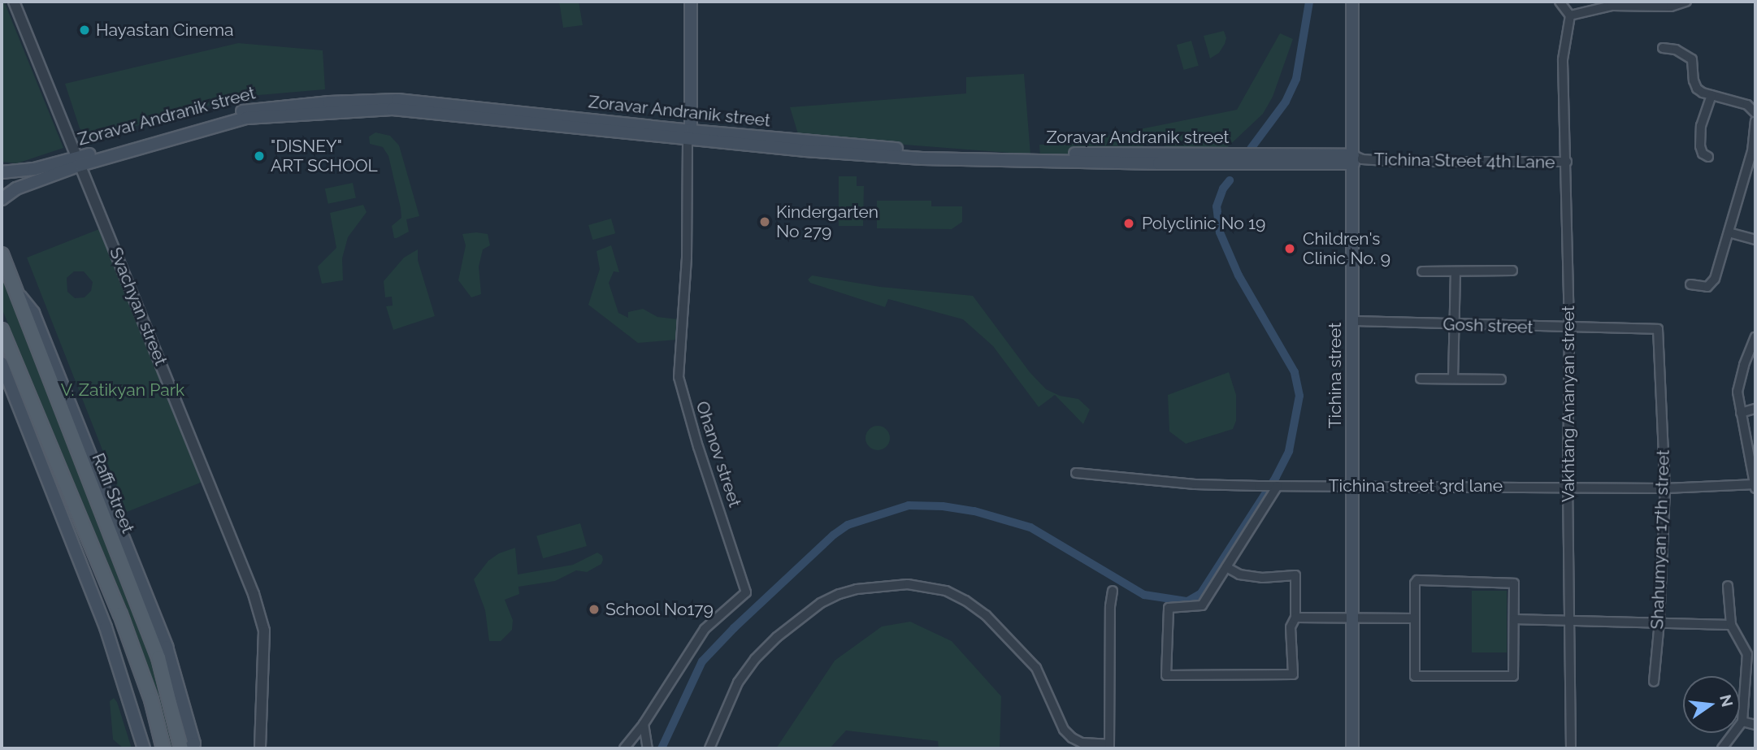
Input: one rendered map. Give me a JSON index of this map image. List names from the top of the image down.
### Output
{
  "streets": {
    "main road": [
      "Zoravar Andranik street",
      "Tichina street",
      "Ohanov street",
      "Raffi Street"
    ],
    "street": [
      "Tichina Street 4th Lane",
      "Svachyan street",
      "Gosh street",
      "Vakhtang Ananyan street",
      "Tichina street 3rd lane",
      "Shahumyan 17th street"
    ]
  },
  "crossings": [
    ["Zoravar Andranik street", "Tichina Street 4th Lane"],
    ["Zoravar Andranik street", "Svachyan street"],
    ["Zoravar Andranik street", "Tichina street"],
    ["Zoravar Andranik street", "Ohanov street"],
    ["Tichina Street 4th Lane", "Tichina street"],
    ["Tichina Street 4th Lane", "Vakhtang Ananyan street"],
    ["Gosh street", "Tichina street"],
    ["Gosh street", "Vakhtang Ananyan street"],
    ["Gosh street", "Shahumyan 17th street"],
    ["Tichina street", "Tichina street 3rd lane"],
    ["Vakhtang Ananyan street", "Tichina street 3rd lane"],
    ["Tichina street 3rd lane", "Shahumyan 17th street"]
  ],
  "parks": ["V. Zatikyan Park"],
  "places": [
    "Hayastan Cinema",
    "\"DISNEY\" ART SCHOOL",
    "Kindergarten No 279",
    "Polyclinic No 19",
    "Children's Clinic No. 9",
    "School No179"
  ],
  "north": "right"
}
